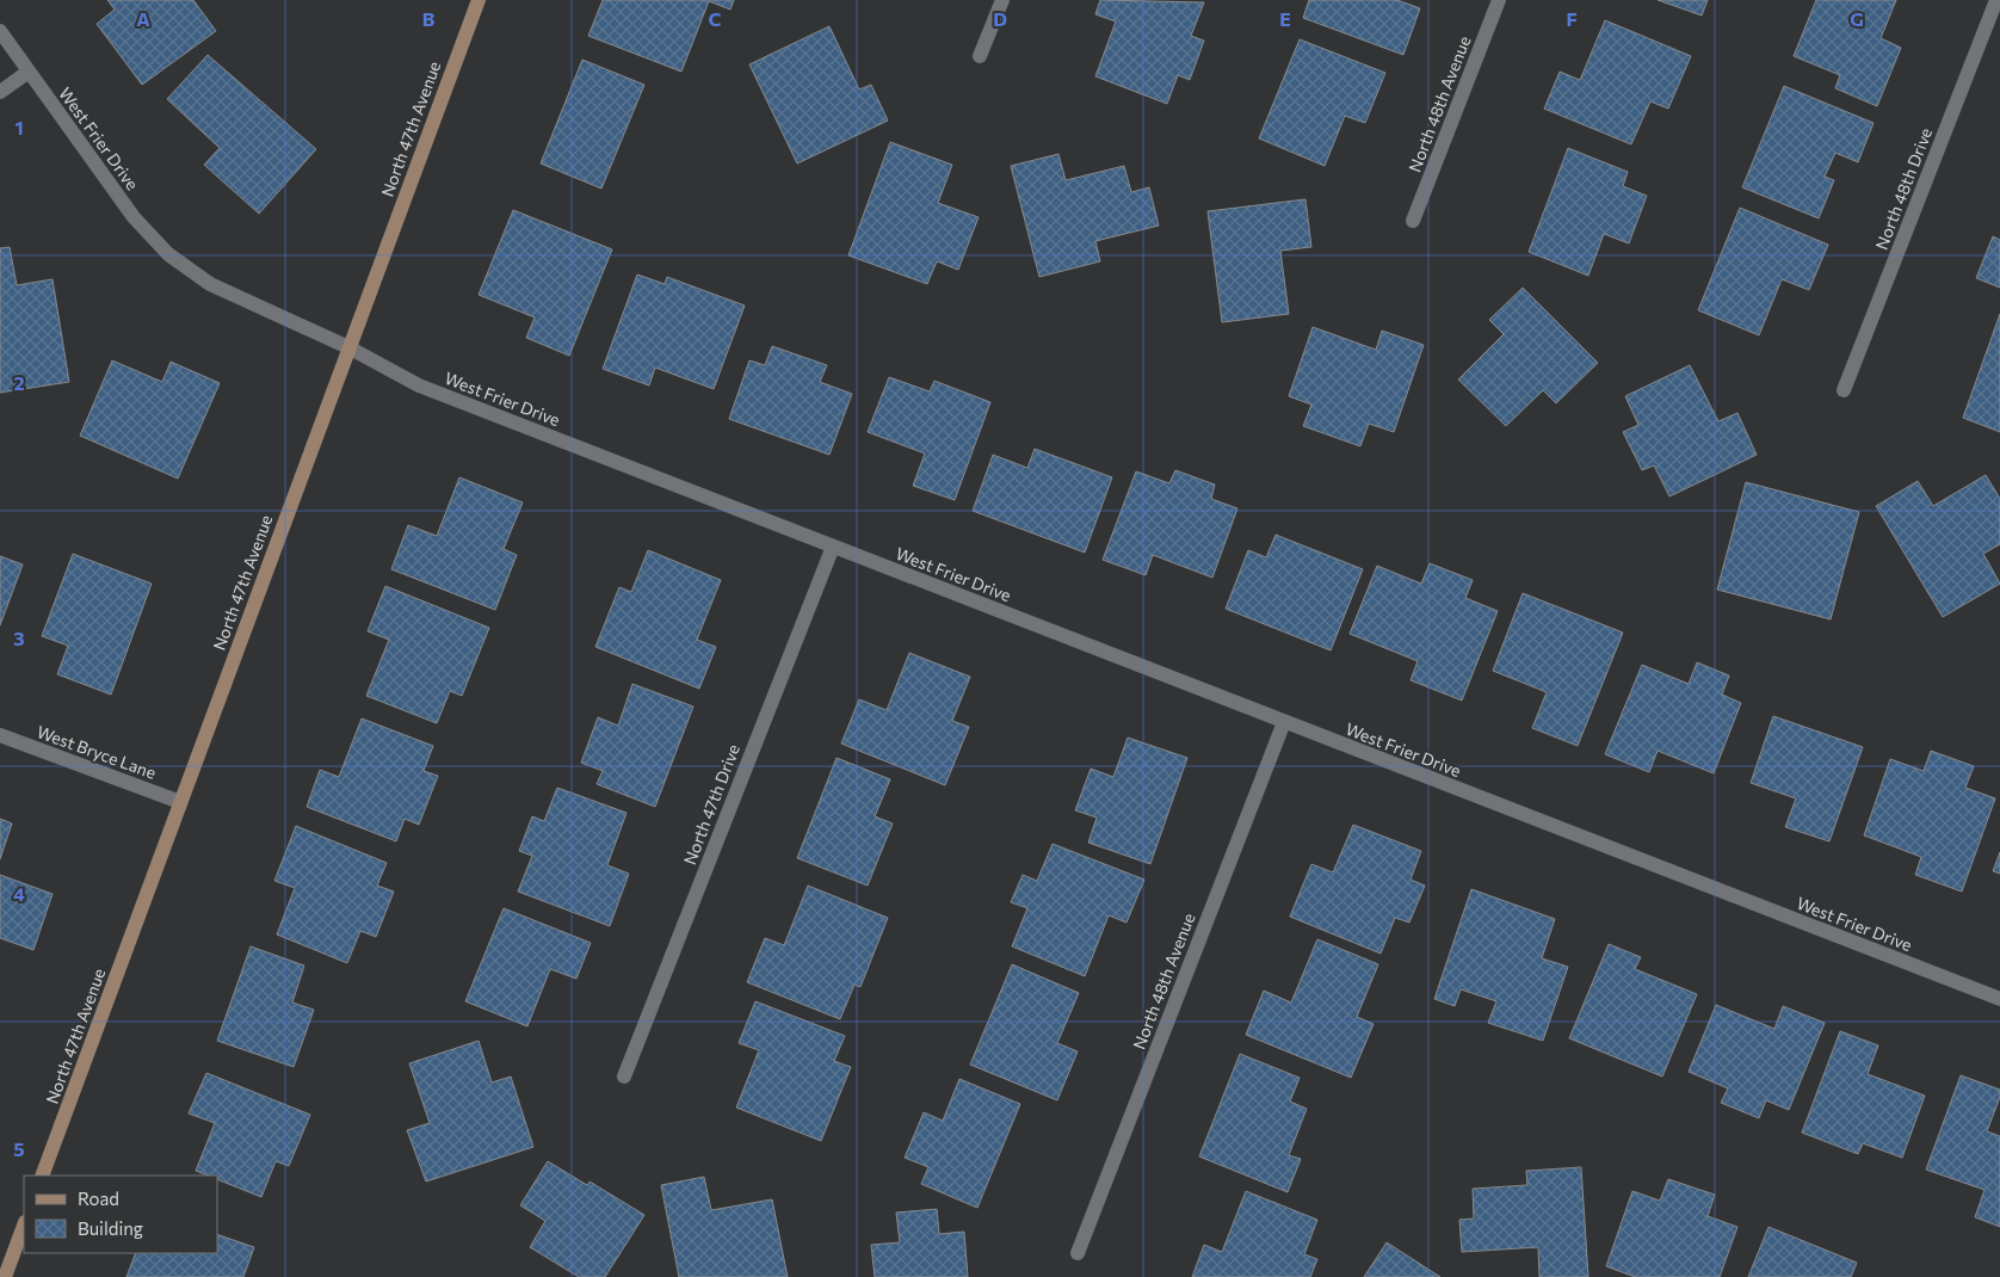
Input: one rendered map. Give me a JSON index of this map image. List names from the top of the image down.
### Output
{
  "streets": {
    "street": [
      "North 48th Avenue",
      "North 47th Avenue",
      "West Frier Drive",
      "North 48th Drive",
      "West Bryce Lane",
      "North 47th Drive"
    ]
  },
  "crossings": [
    ["North 48th Avenue", "West Frier Drive"],
    ["North 47th Avenue", "West Frier Drive"],
    ["North 47th Avenue", "West Bryce Lane"],
    ["West Frier Drive", "North 47th Drive"]
  ],
  "legend": ["Road", "Building"],
  "grid": {
    "columns": [
      "A",
      "B",
      "C",
      "D",
      "E",
      "F",
      "G"
    ],
    "rows": [
      "1",
      "2",
      "3",
      "4",
      "5"
    ]
  }
}
